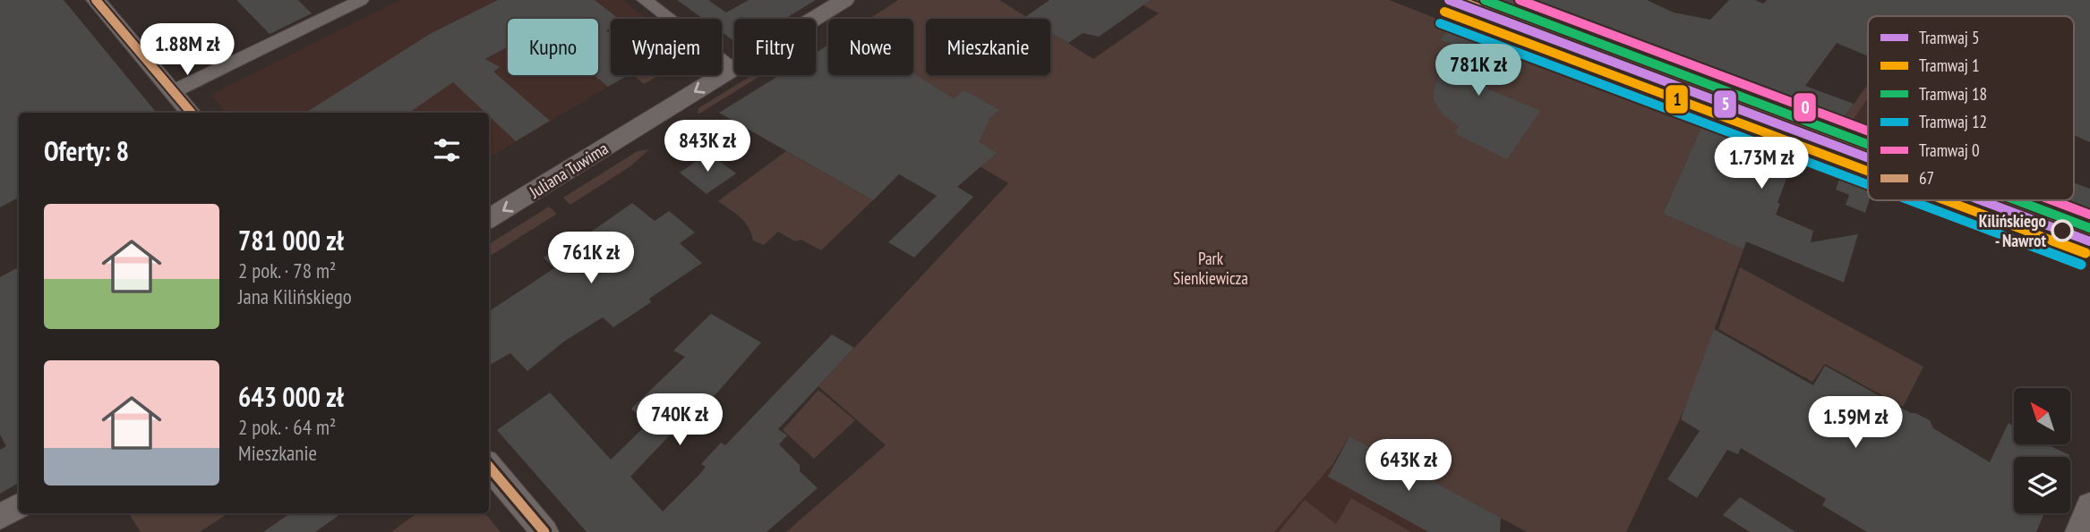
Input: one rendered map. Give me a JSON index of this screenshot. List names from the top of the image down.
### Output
{
  "streets": {
    "street": ["Juliana Tuwima"]
  },
  "one_way": ["Juliana Tuwima"],
  "parks": ["Park Sienkiewicza"],
  "places": ["Kilińskiego - Nawrot"],
  "lines": [
    "tram line 5",
    "tram line 18",
    "tram line 0",
    "transit line 67",
    "tram line 1",
    "tram line 12"
  ],
  "legend": [
    "Tramwaj 5",
    "Tramwaj 1",
    "Tramwaj 18",
    "Tramwaj 12",
    "Tramwaj 0",
    "67"
  ],
  "north": "top left",
  "page": {
    "chip": [
      "Kupno",
      "Wynajem",
      "Filtry",
      "Nowe",
      "Mieszkanie"
    ],
    "price": [
      "1.88M zł",
      "781K zł",
      "843K zł",
      "1.73M zł",
      "761K zł",
      "740K zł",
      "1.59M zł",
      "643K zł"
    ],
    "heading": "Oferty: 8",
    "list": [
      {
        "name": "781 000 zł",
        "note": "2 pok. · 78 m² · Jana Kilińskiego"
      },
      {
        "name": "643 000 zł",
        "note": "2 pok. · 64 m² · Mieszkanie"
      }
    ]
  }
}
